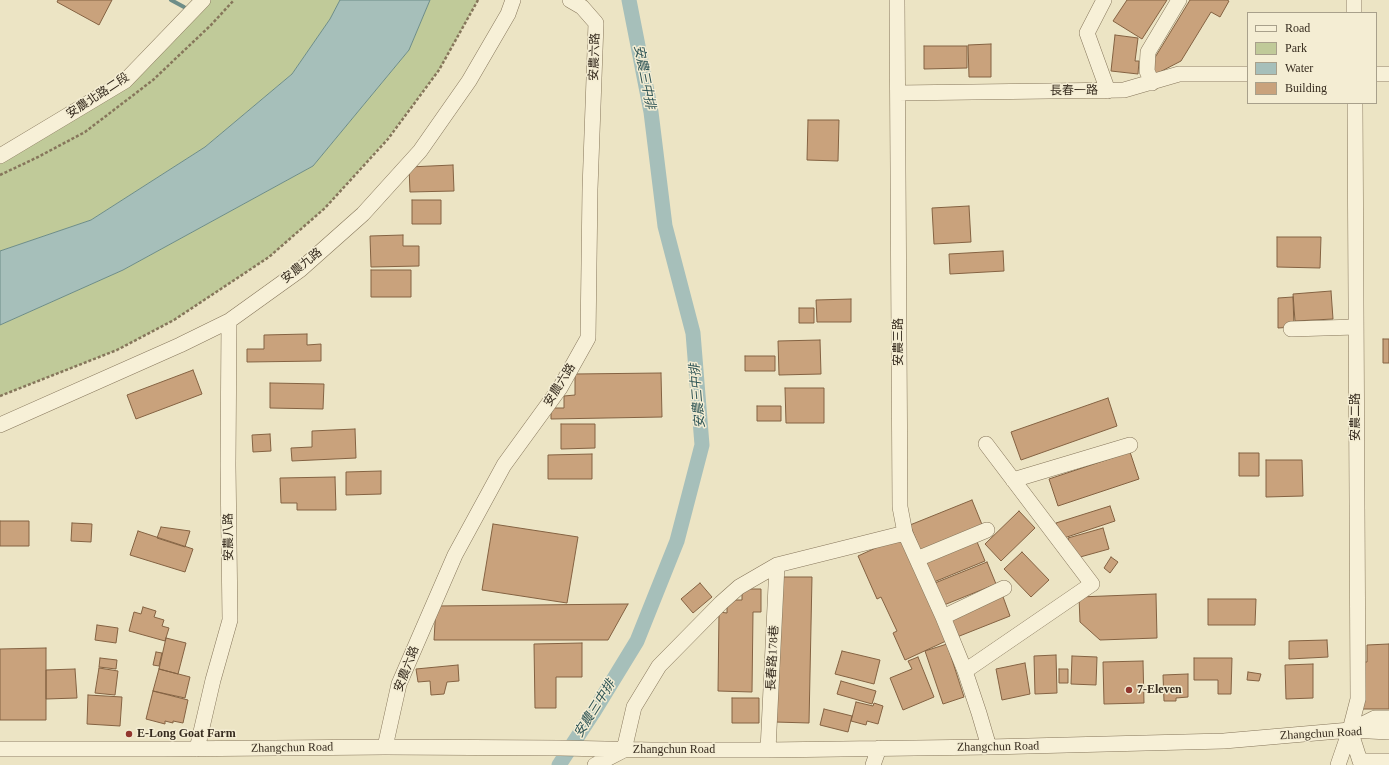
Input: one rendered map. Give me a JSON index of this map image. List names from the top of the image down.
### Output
{
  "streets": {
    "street": [
      "安農六路",
      "長春一路",
      "安農北路二段",
      "安農九路",
      "安農三路",
      "安農二路",
      "安農八路",
      "長春路178巷",
      "Zhangchun Road"
    ]
  },
  "crossings": [
    ["安農六路", "Zhangchun Road"],
    ["長春一路", "安農三路"],
    ["安農九路", "安農八路"],
    ["安農三路", "Zhangchun Road"],
    ["安農二路", "Zhangchun Road"],
    ["安農八路", "Zhangchun Road"],
    ["長春路178巷", "Zhangchun Road"]
  ],
  "water": ["安農三中排"],
  "places": ["7-Eleven", "E-Long Goat Farm"],
  "legend": [
    "Road",
    "Park",
    "Water",
    "Building"
  ]
}
